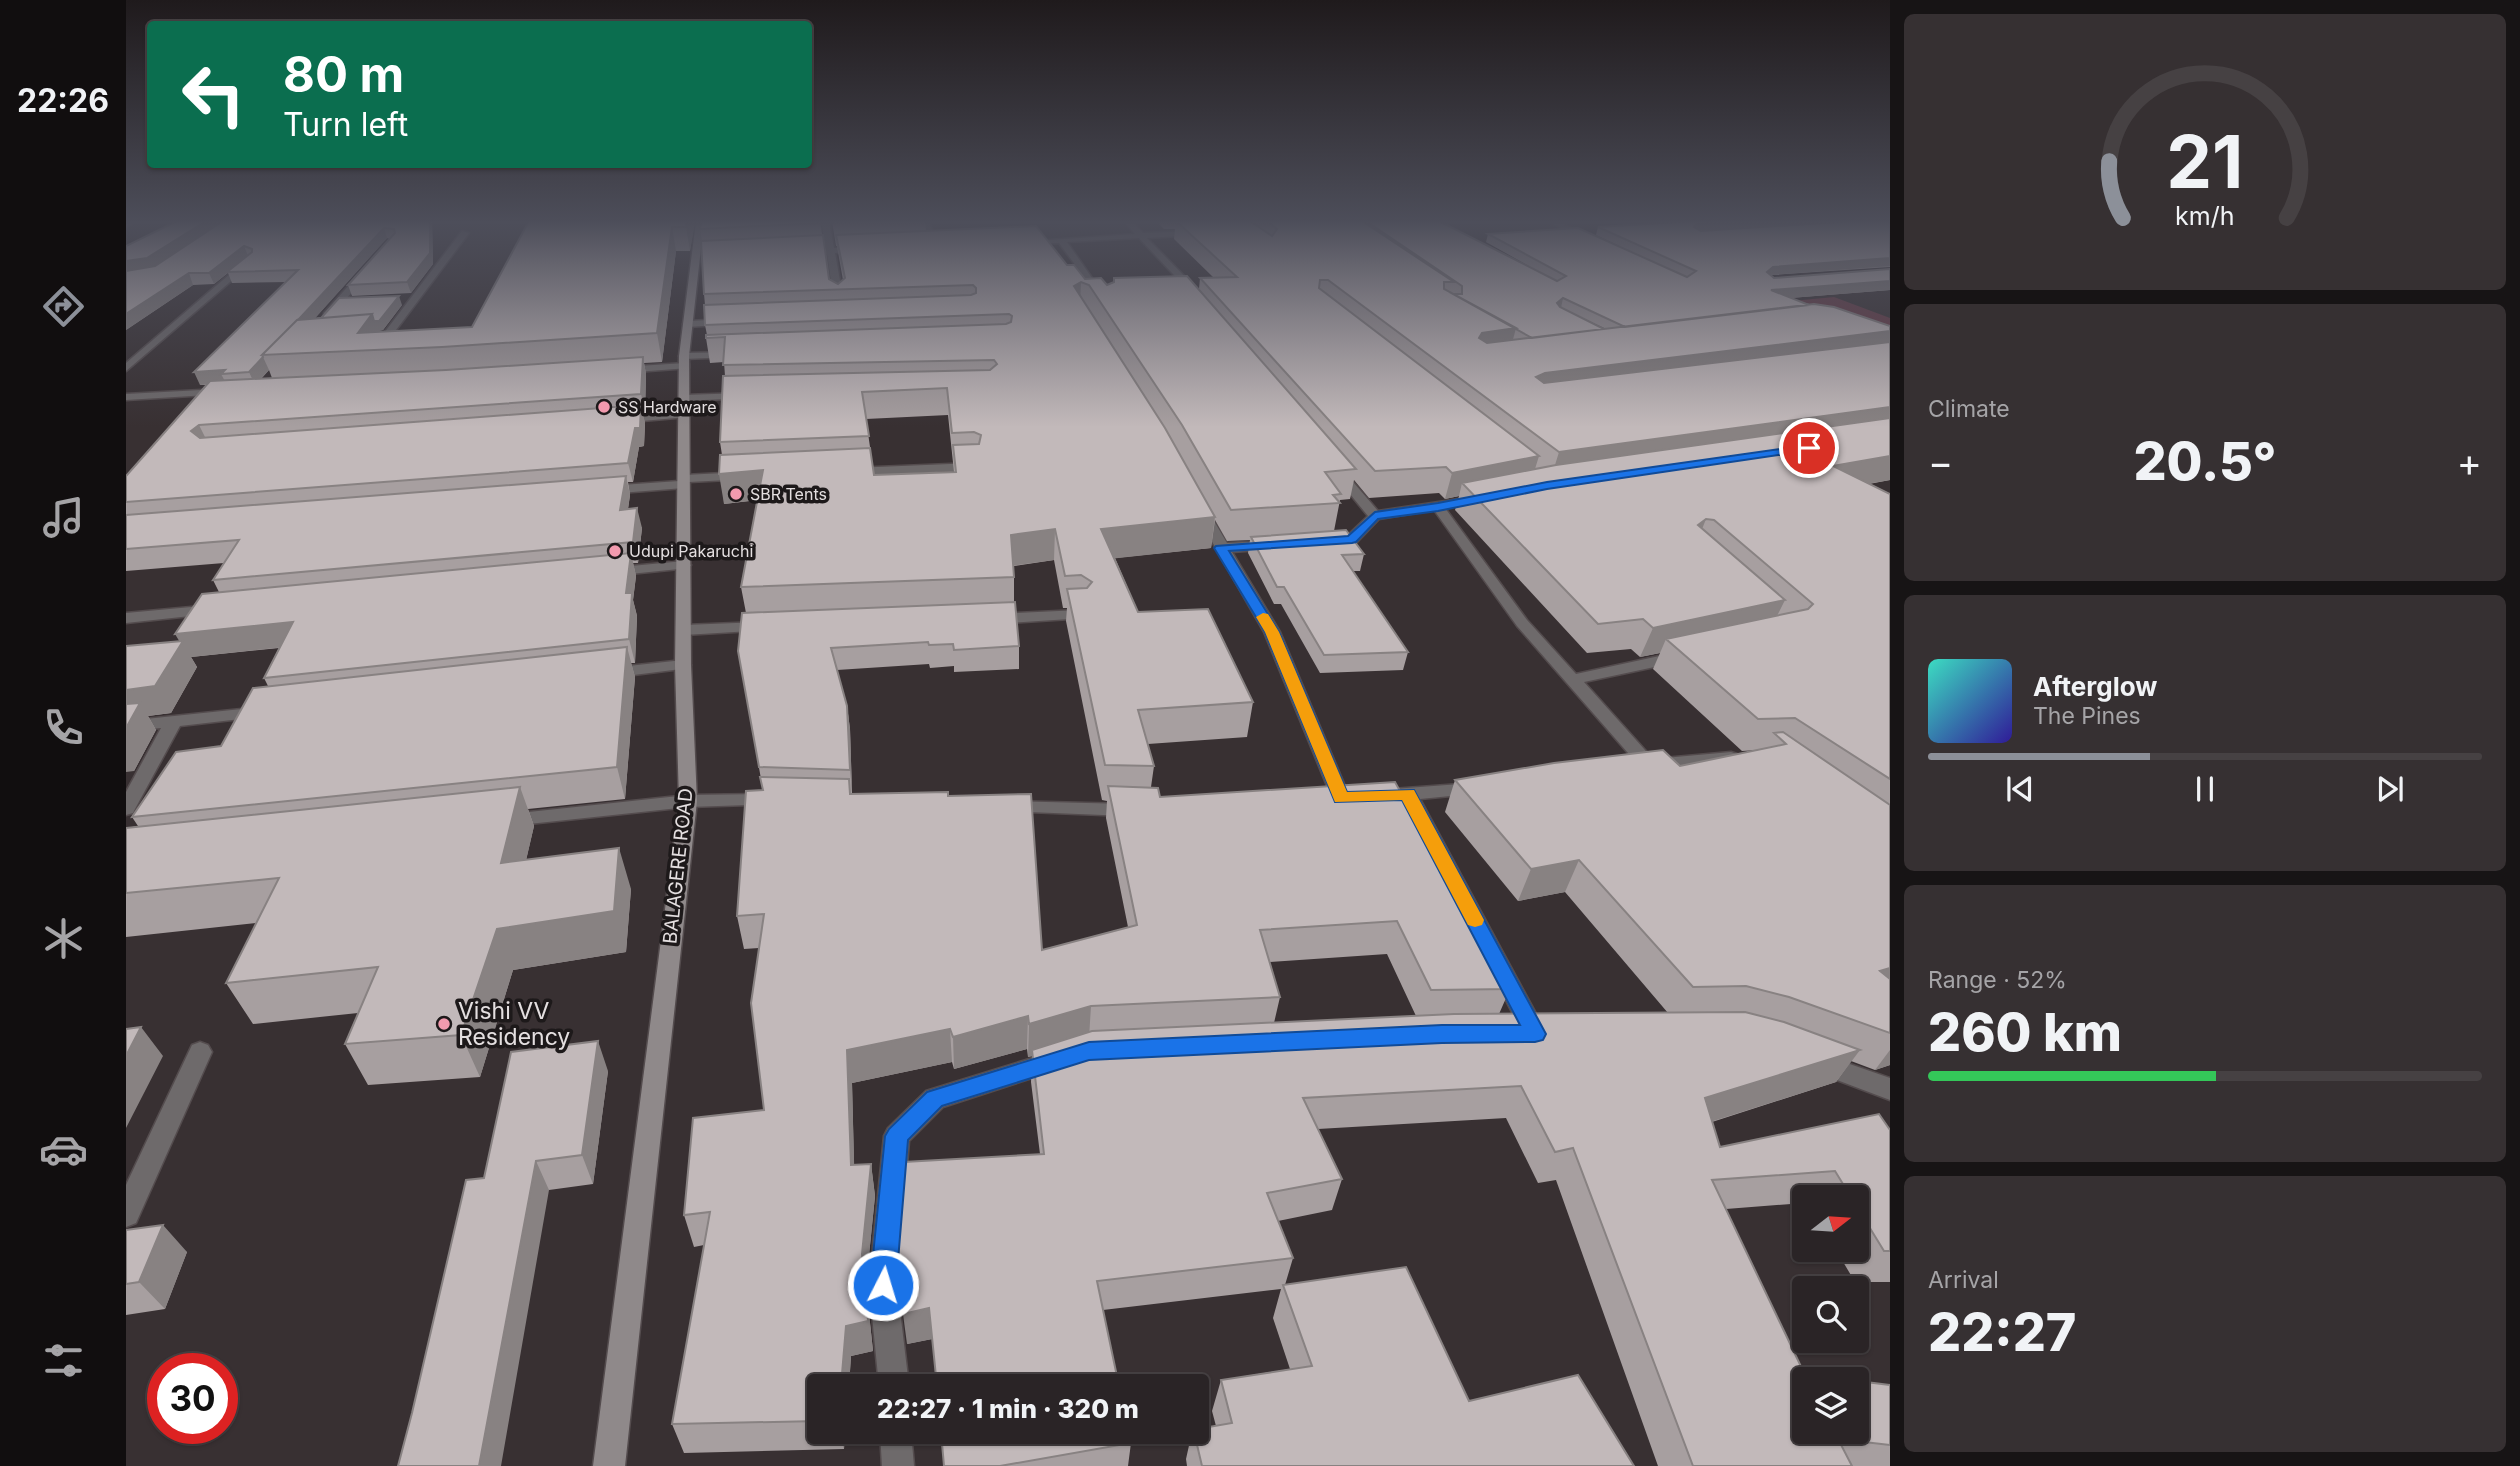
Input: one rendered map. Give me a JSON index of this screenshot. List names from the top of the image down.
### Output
{
  "streets": {
    "street": ["BALAGERE ROAD"]
  },
  "places": [
    "SS Hardware",
    "SBR Tents",
    "Udupi Pakaruchi",
    "Vishi VV Residency"
  ],
  "north": "right",
  "page": {
    "tabs": "22:26",
    "turn": ["80 m", "Turn left"],
    "tile": [
      "Climate",
      ["Range · 52%", "260 km"],
      ["Arrival", "22:27"]
    ],
    "heat": ["−", "20.5°", "+"],
    "song": ["Afterglow", "The Pines"],
    "limit": "30",
    "trip": "22:27 · 1 min · 320 m",
    "gauge": ["21", "km/h"]
  }
}
